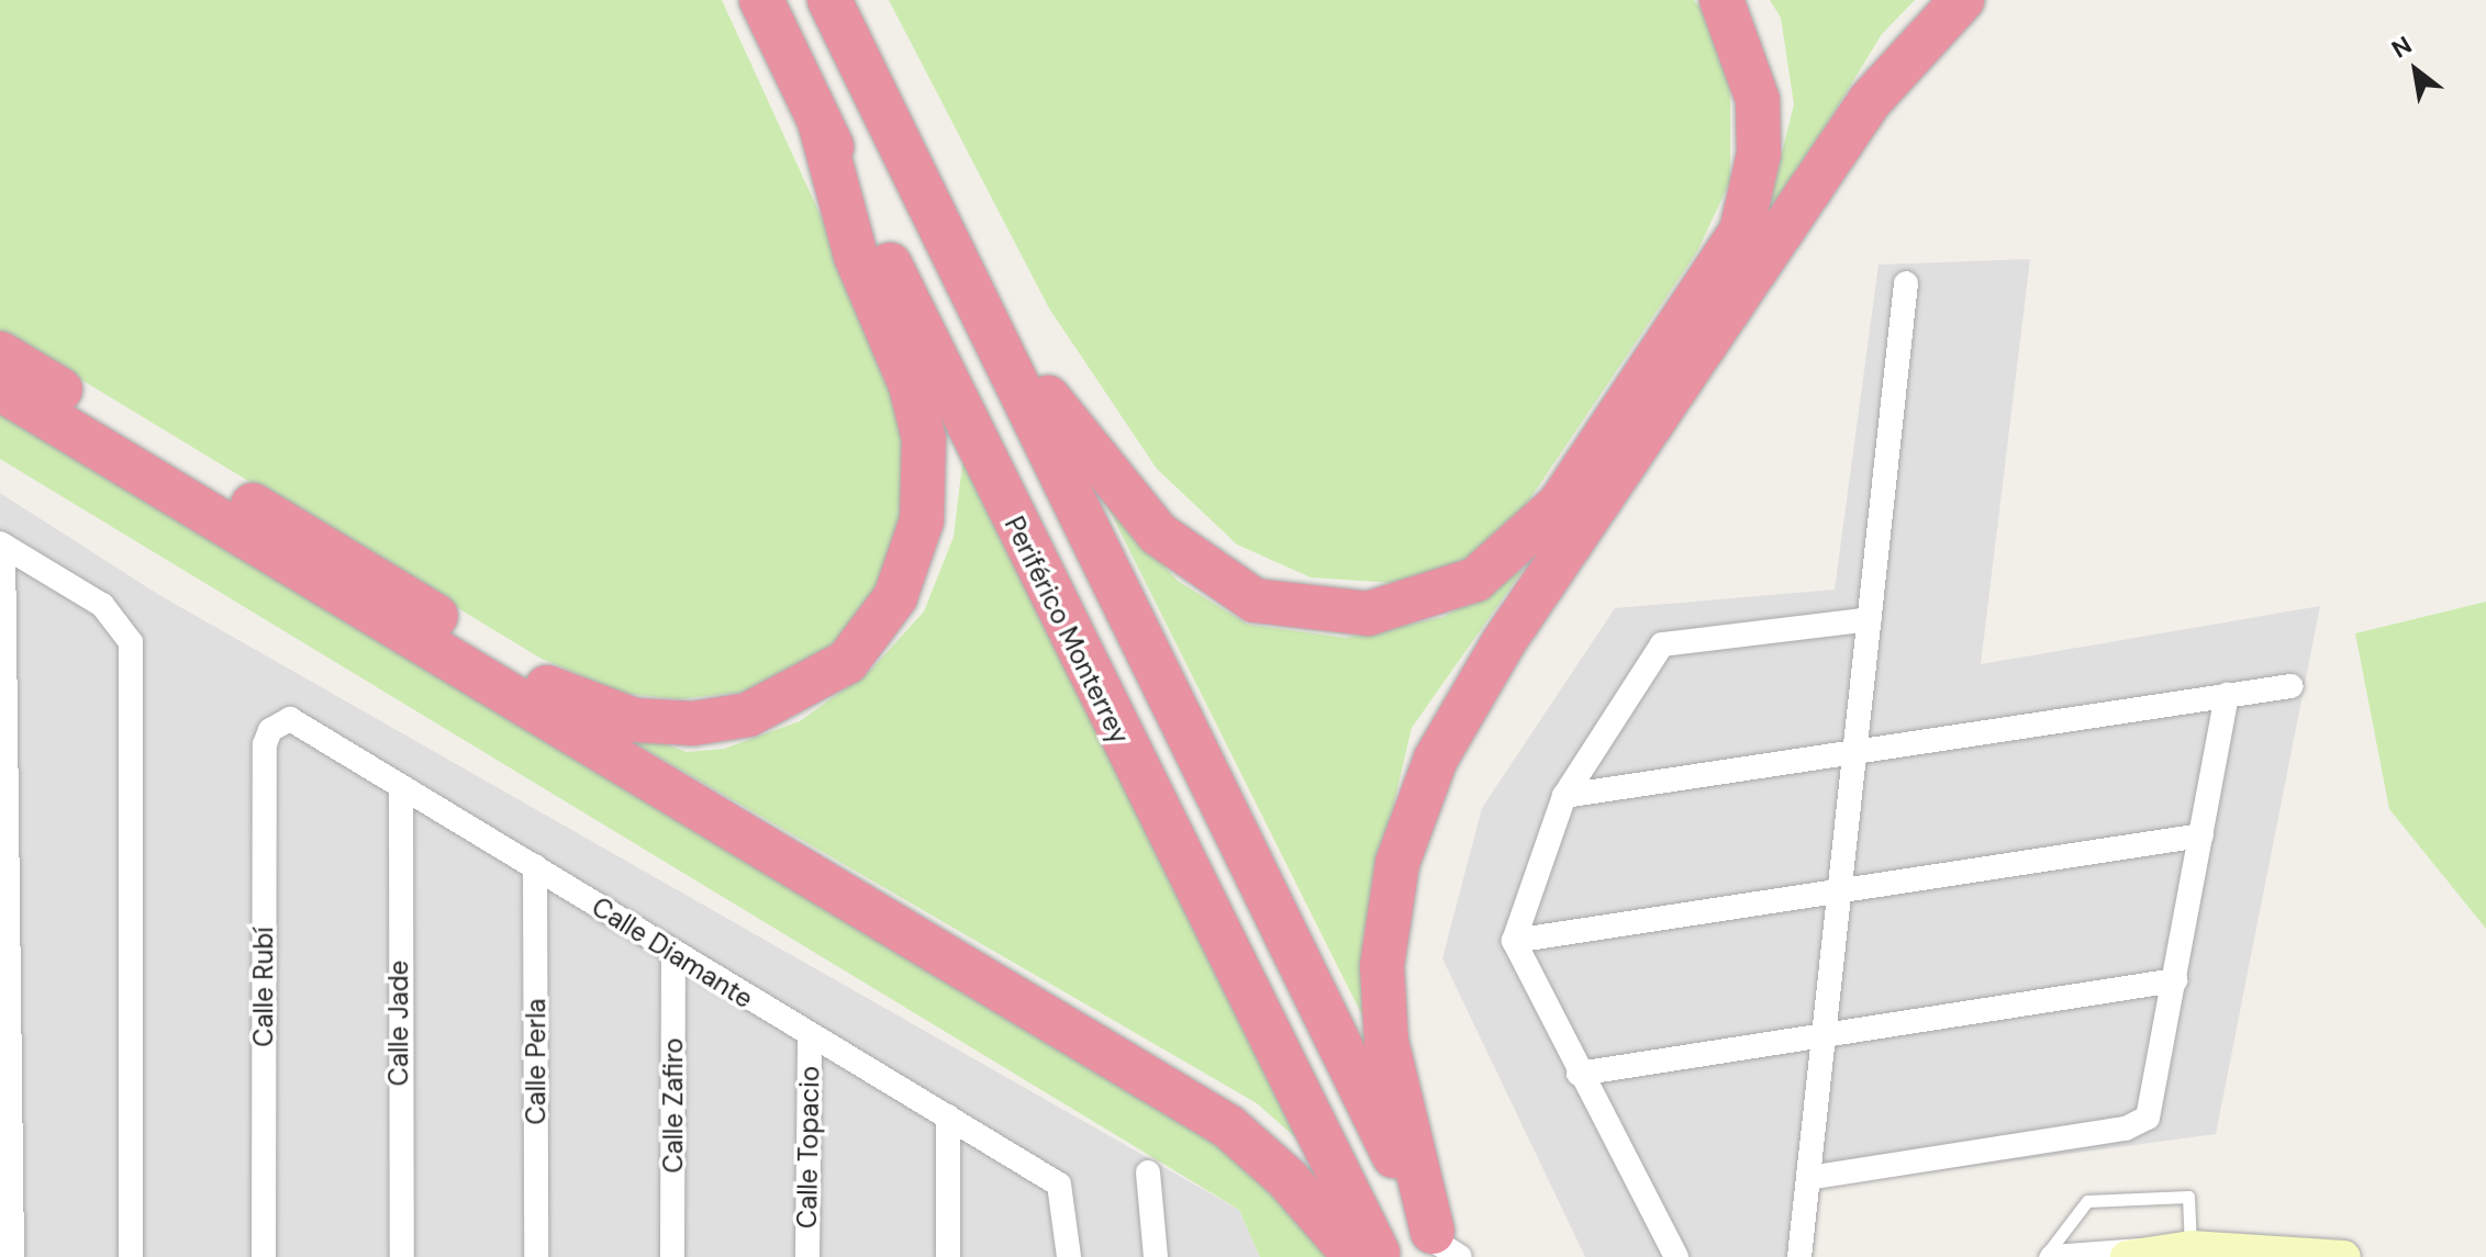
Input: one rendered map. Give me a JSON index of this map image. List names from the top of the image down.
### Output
{
  "streets": {
    "highway": ["Periférico Monterrey"],
    "street": [
      "Calle Diamante",
      "Calle Rubí",
      "Calle Jade",
      "Calle Perla",
      "Calle Zafiro",
      "Calle Topacio"
    ]
  },
  "crossings": [
    ["Calle Diamante", "Calle Rubí"],
    ["Calle Diamante", "Calle Jade"],
    ["Calle Diamante", "Calle Perla"],
    ["Calle Diamante", "Calle Zafiro"],
    ["Calle Diamante", "Calle Topacio"]
  ],
  "north": "top left"
}
